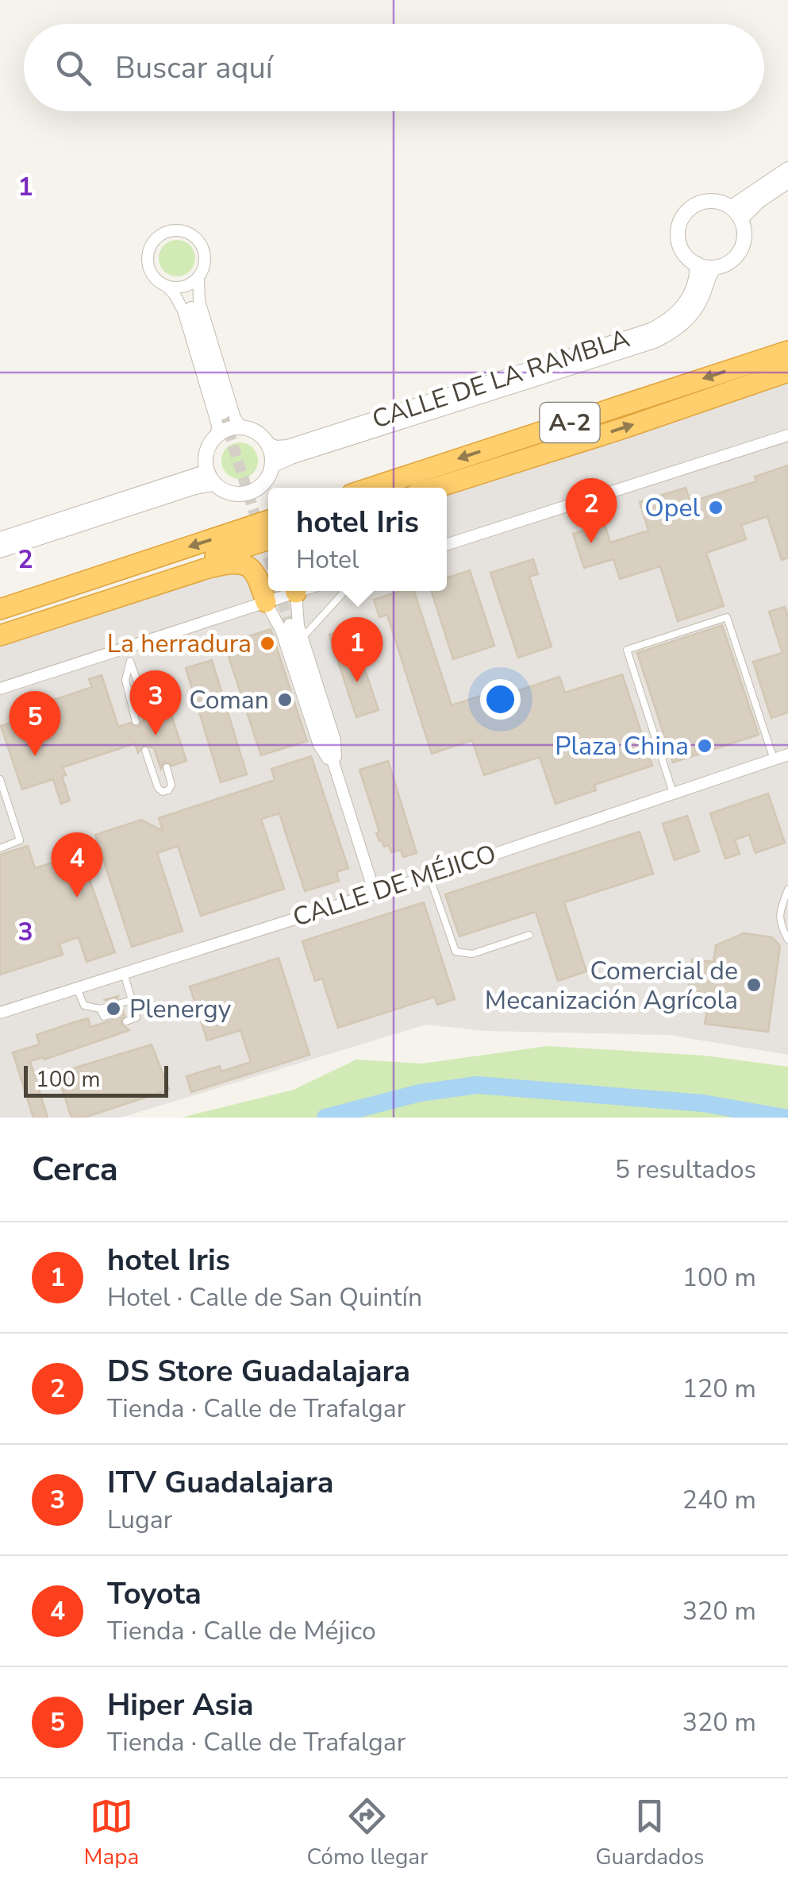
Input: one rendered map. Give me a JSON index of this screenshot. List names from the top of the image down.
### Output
{
  "streets": {
    "highway": ["A-2"],
    "street": ["CALLE DE LA RAMBLA", "CALLE DE MÉJICO"]
  },
  "places": [
    "Opel",
    "La herradura",
    "Coman",
    "Plaza China",
    "Comercial de Mecanización Agrícola",
    "Plenergy"
  ],
  "scale_bar": "100 m",
  "page": {
    "search": "Buscar aquí",
    "pins": [
      "2",
      "1",
      "3",
      "5",
      "4"
    ],
    "popup": ["hotel Iris", "Hotel"],
    "scale": "100 m",
    "heading": ["Cerca", "5 resultados"],
    "list": [
      {
        "mark": "1",
        "name": "hotel Iris",
        "note": "Hotel · Calle de San Quintín",
        "value": "100 m"
      },
      {
        "mark": "2",
        "name": "DS Store Guadalajara",
        "note": "Tienda · Calle de Trafalgar",
        "value": "120 m"
      },
      {
        "mark": "3",
        "name": "ITV Guadalajara",
        "note": "Lugar",
        "value": "240 m"
      },
      {
        "mark": "4",
        "name": "Toyota",
        "note": "Tienda · Calle de Méjico",
        "value": "320 m"
      },
      {
        "mark": "5",
        "name": "Hiper Asia",
        "note": "Tienda · Calle de Trafalgar",
        "value": "320 m"
      }
    ],
    "nav": ["Mapa", "Cómo llegar", "Guardados"]
  },
  "grid": {
    "rows": ["1", "2", "3"]
  }
}
